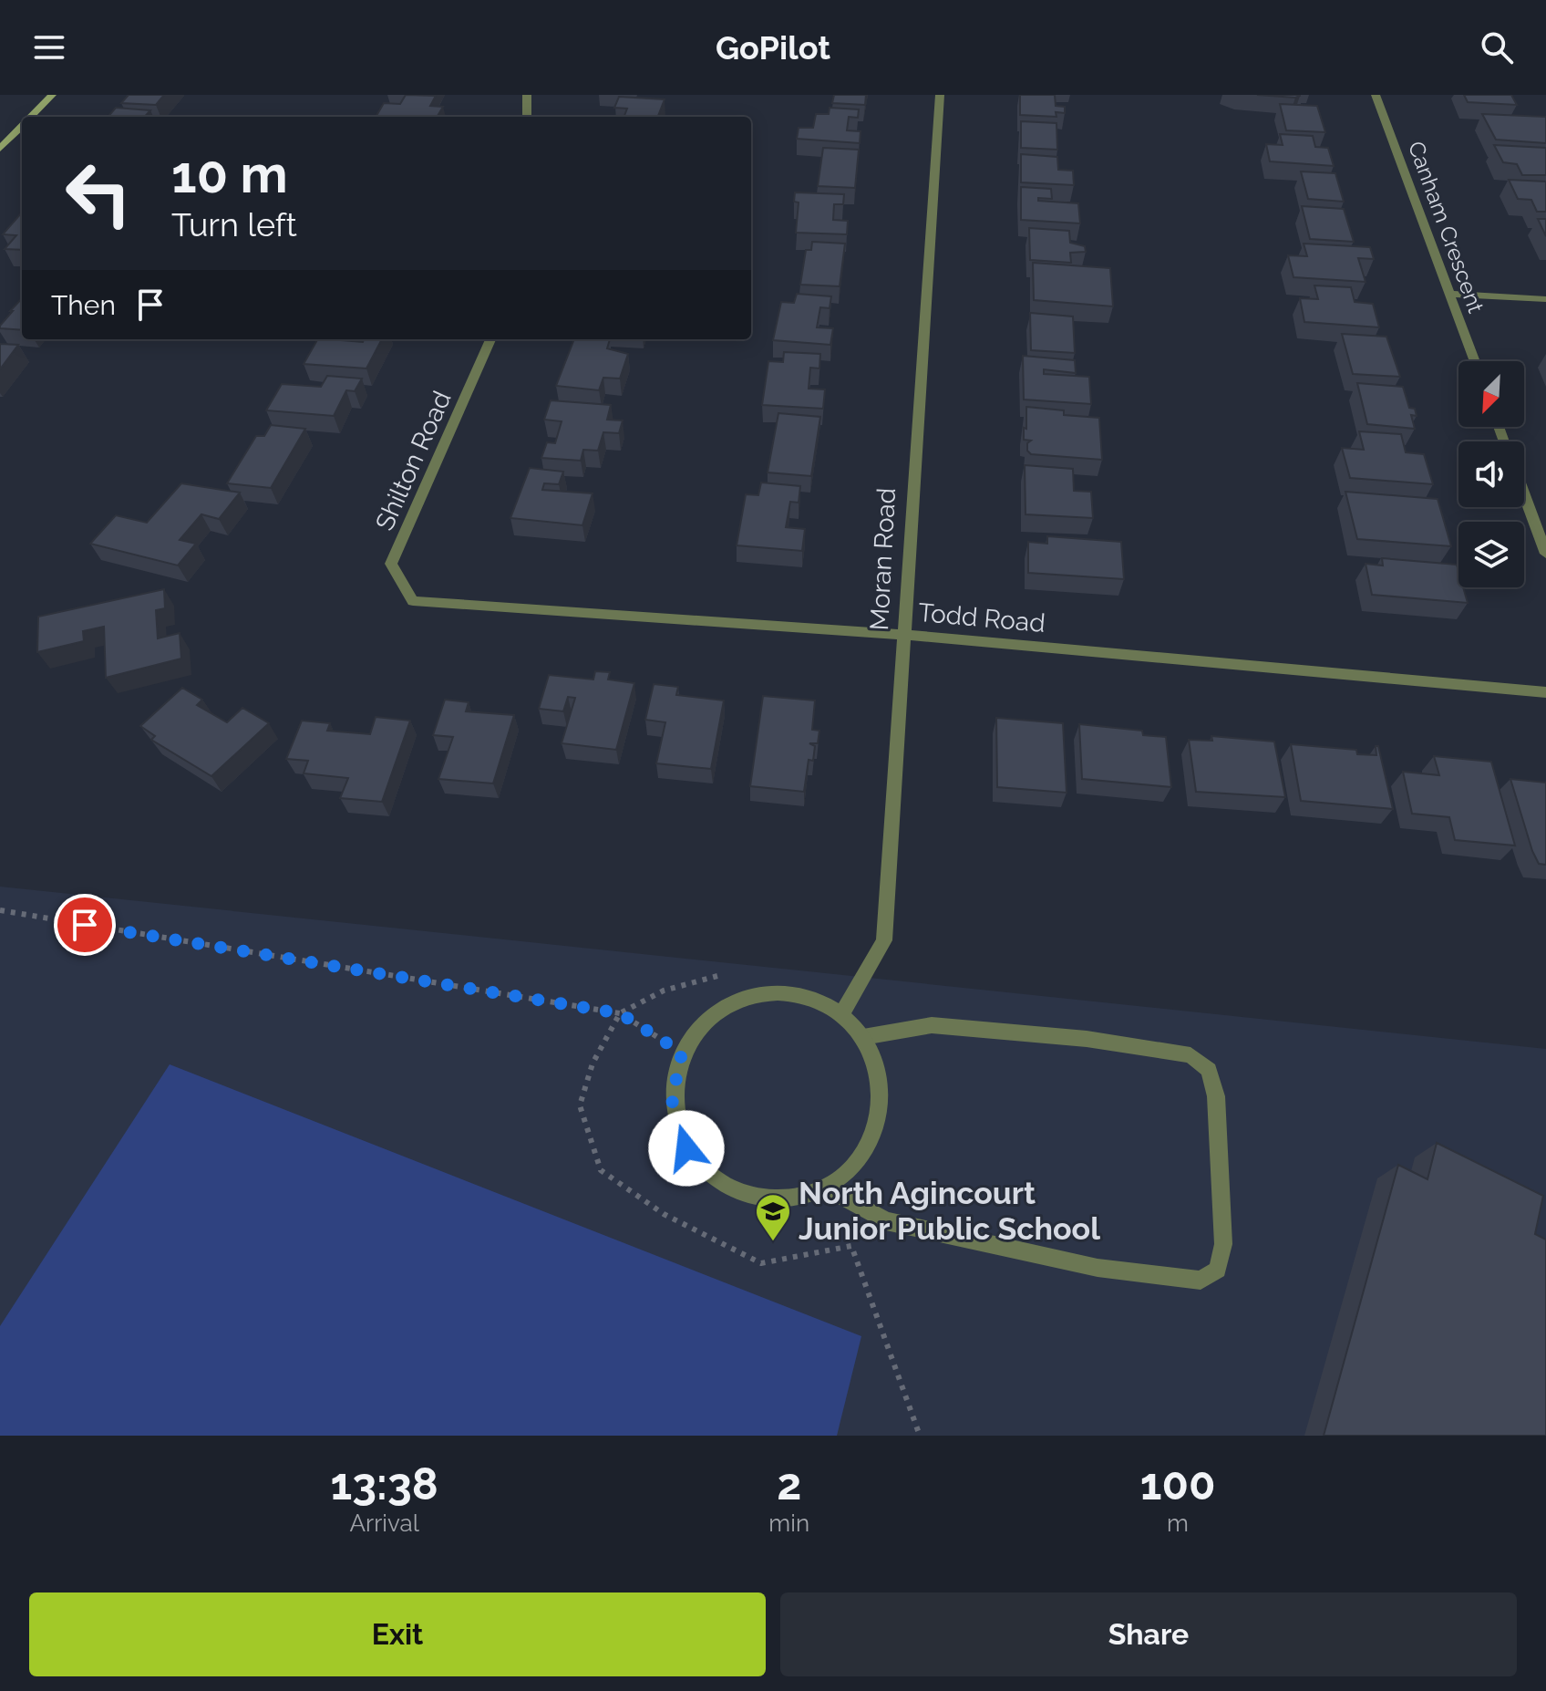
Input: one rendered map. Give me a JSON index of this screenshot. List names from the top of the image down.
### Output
{
  "streets": {
    "street": [
      "Canham Crescent",
      "Shilton Road",
      "Moran Road",
      "Todd Road"
    ]
  },
  "crossings": [
    ["Shilton Road", "Todd Road"],
    ["Moran Road", "Todd Road"]
  ],
  "places": {
    "school or university": ["North Agincourt Junior Public School"]
  },
  "north": "bottom left",
  "page": {
    "header": "GoPilot",
    "turn": ["10 m", "Turn left"],
    "then": "Then",
    "eta": [
      "13:38",
      "Arrival",
      "2",
      "min",
      "100",
      "m"
    ],
    "buttons": ["Exit", "Share"]
  }
}
